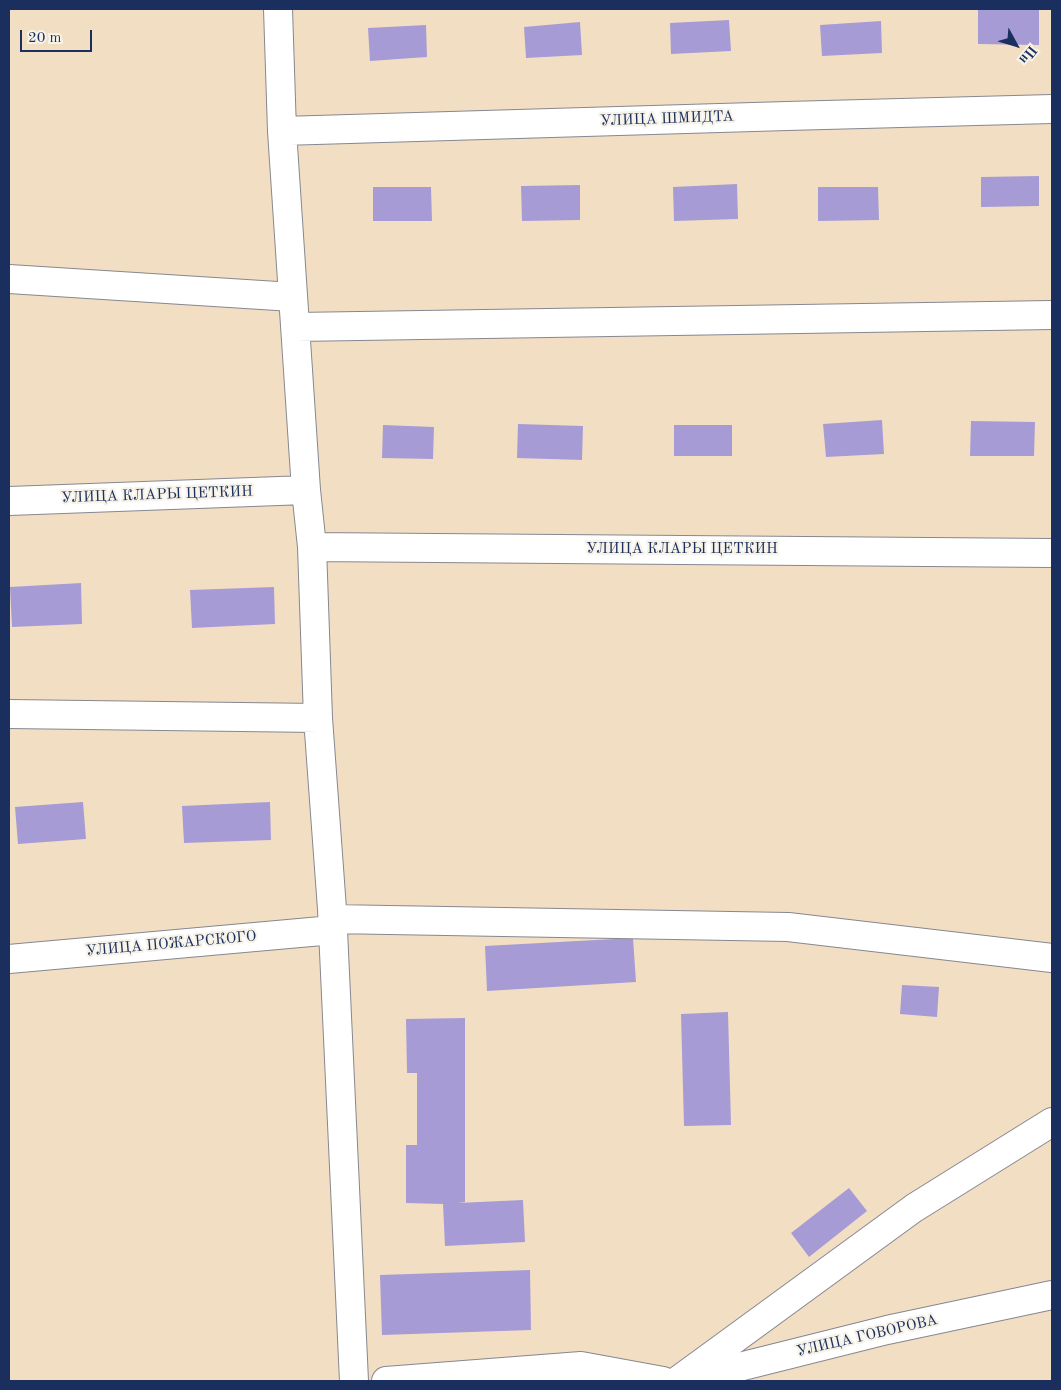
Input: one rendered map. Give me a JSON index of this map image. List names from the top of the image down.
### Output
{
  "streets": {
    "street": [
      "УЛИЦА ШМИДТА",
      "УЛИЦА КЛАРЫ ЦЕТКИН",
      "УЛИЦА ПОЖАРСКОГО",
      "УЛИЦА ГОВОРОВА"
    ]
  },
  "scale_bar": "20 m",
  "north": "bottom right"
}
